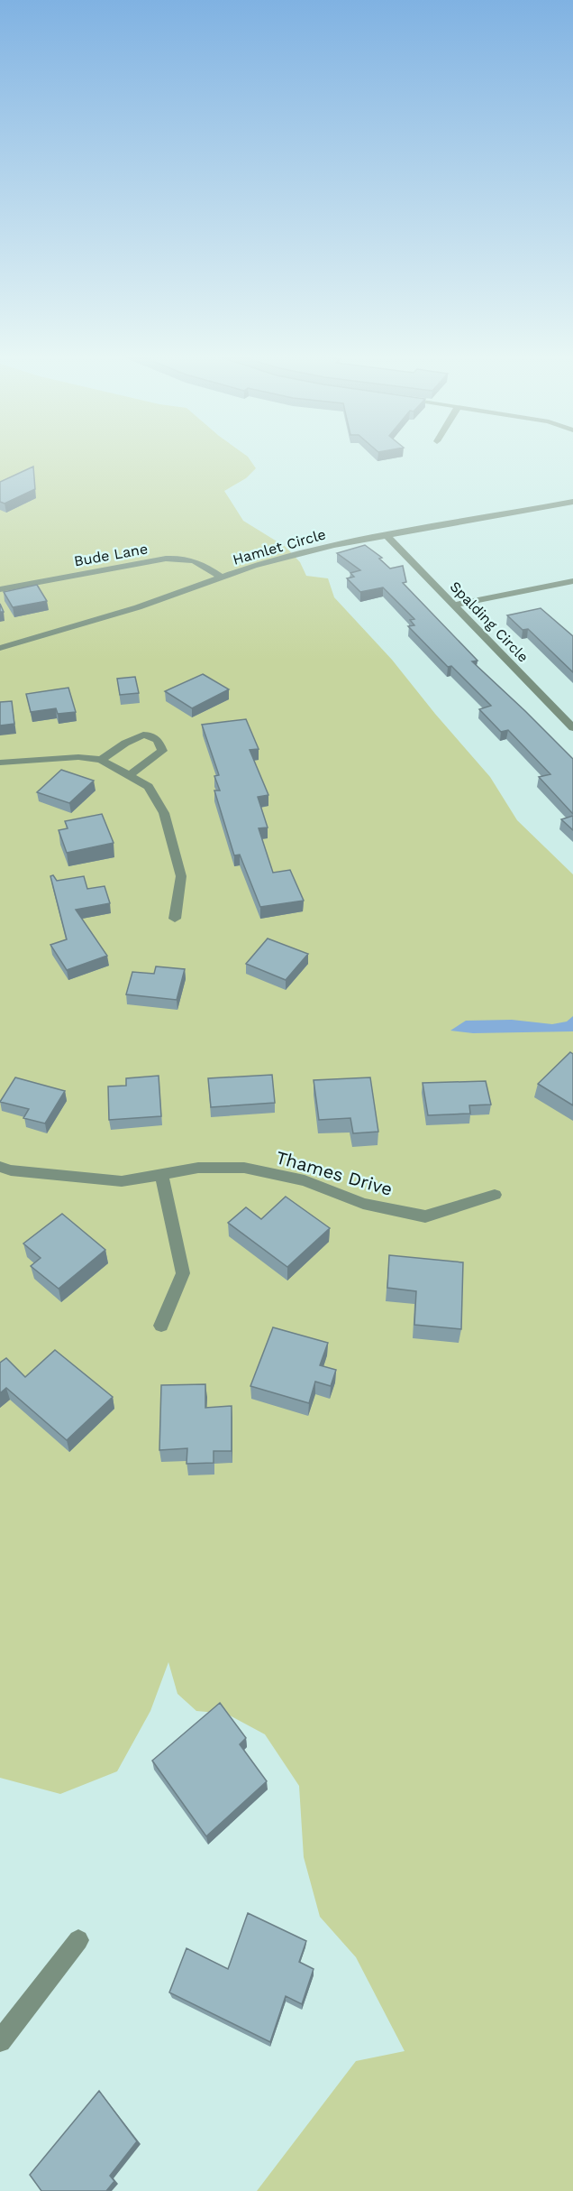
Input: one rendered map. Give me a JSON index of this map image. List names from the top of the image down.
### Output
{
  "streets": {
    "street": [
      "Hamlet Circle",
      "Bude Lane",
      "Spalding Circle",
      "Thames Drive"
    ]
  },
  "crossings": [
    ["Hamlet Circle", "Bude Lane"],
    ["Hamlet Circle", "Spalding Circle"]
  ]
}
